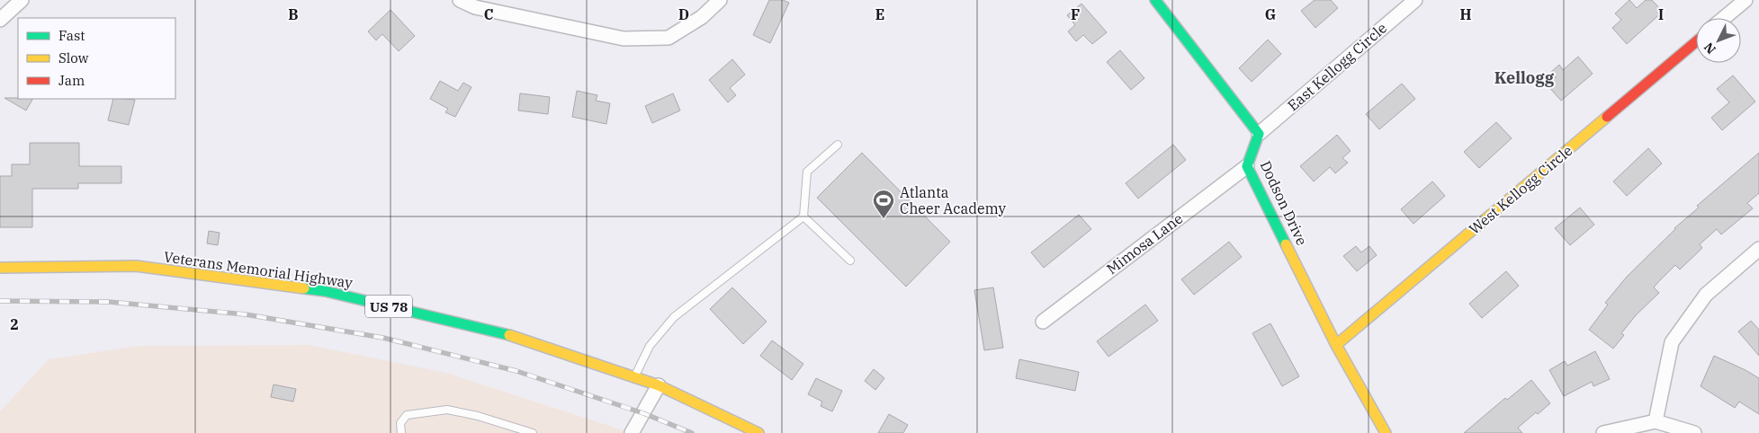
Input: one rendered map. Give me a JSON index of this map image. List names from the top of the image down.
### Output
{
  "streets": {
    "street": [
      "East Kellogg Circle",
      "West Kellogg Circle",
      "Dodson Drive",
      "Mimosa Lane",
      "Veterans Memorial Highway",
      "US 78"
    ]
  },
  "crossings": [
    ["East Kellogg Circle", "Dodson Drive"],
    ["West Kellogg Circle", "Dodson Drive"],
    ["Dodson Drive", "Mimosa Lane"]
  ],
  "districts": ["Kellogg"],
  "places": {
    "sports": ["Atlanta Cheer Academy"]
  },
  "legend": ["Fast", "Slow", "Jam"],
  "north": "bottom left",
  "grid": {
    "columns": [
      "B",
      "C",
      "D",
      "E",
      "F",
      "G",
      "H",
      "I"
    ],
    "rows": ["2"]
  }
}
